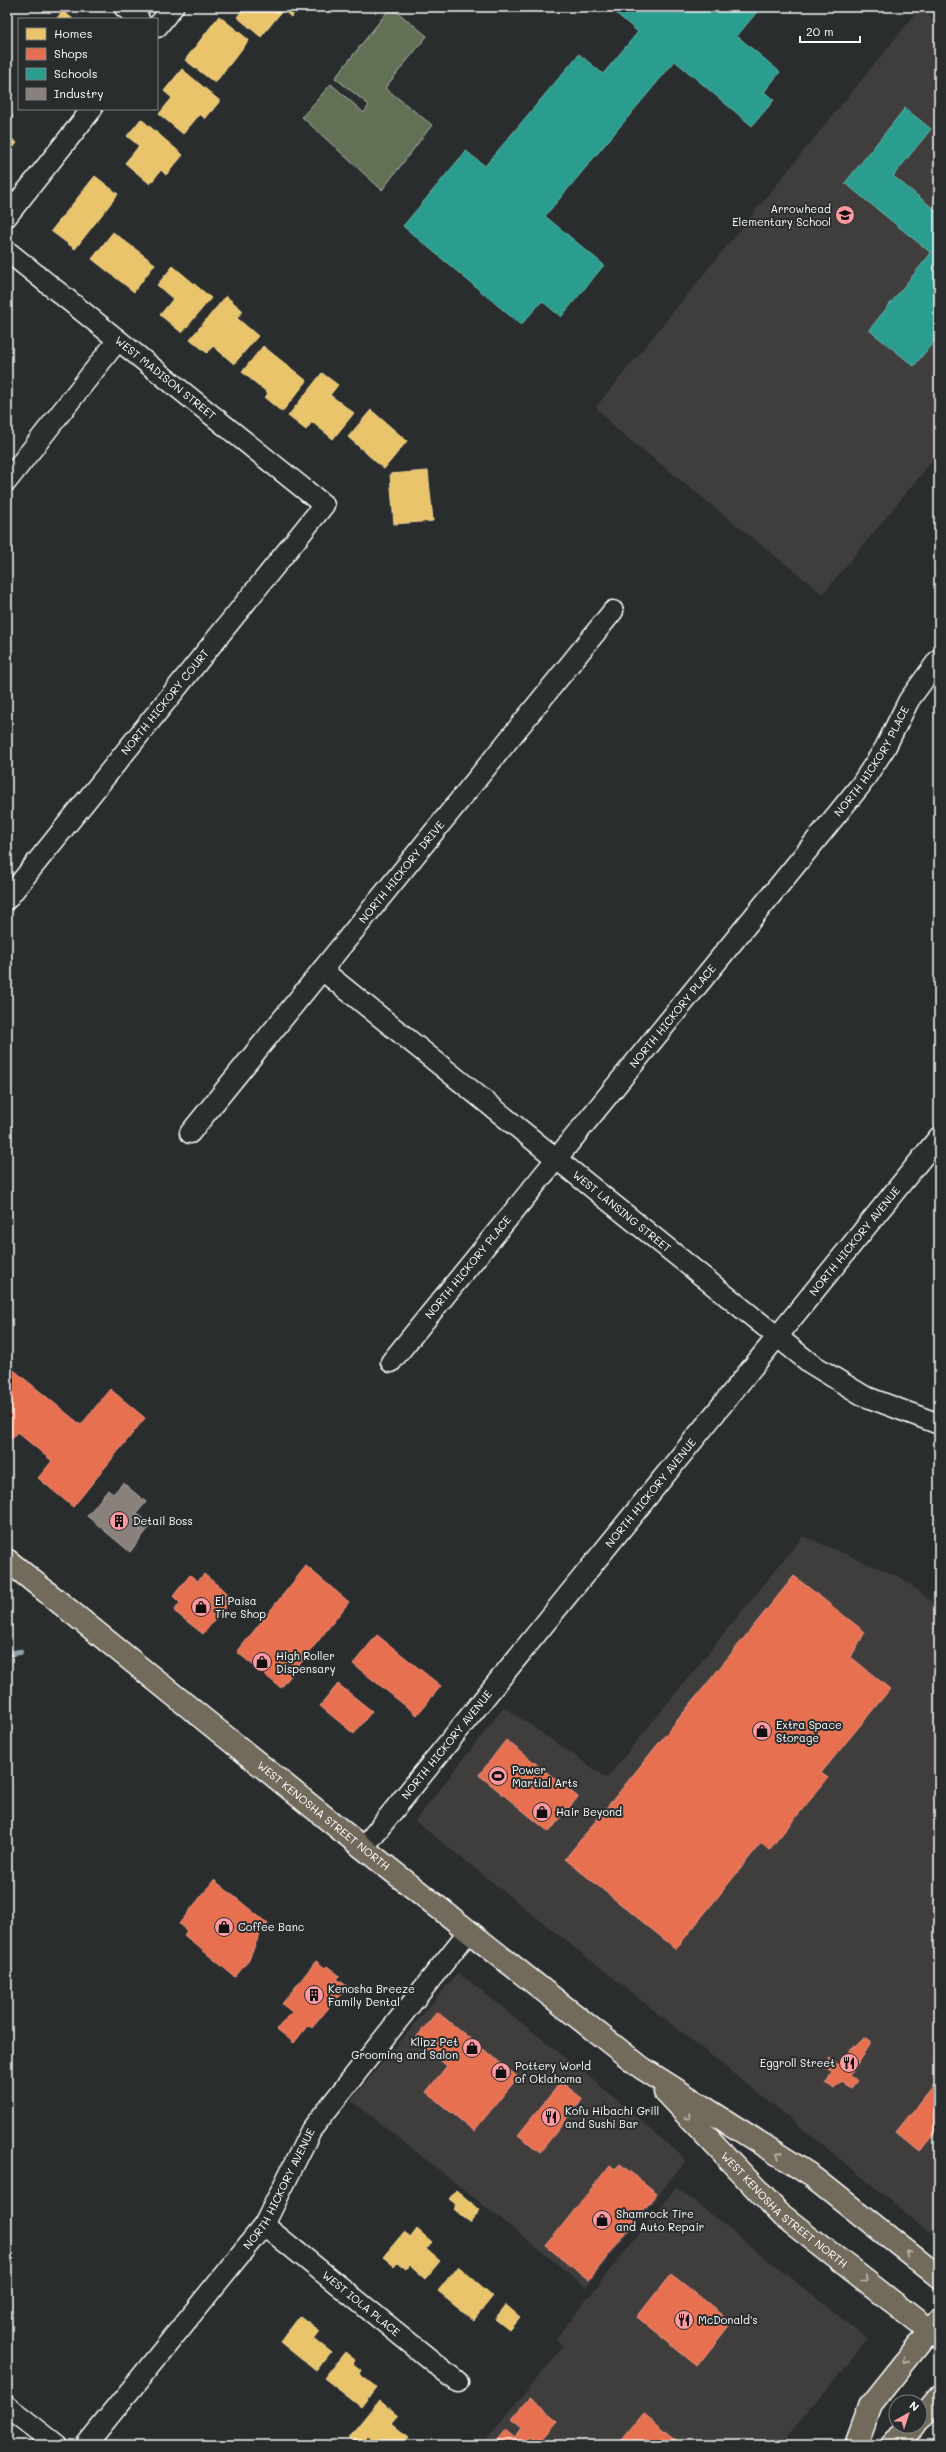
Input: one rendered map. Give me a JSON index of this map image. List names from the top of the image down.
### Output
{
  "streets": {
    "main road": ["WEST KENOSHA STREET NORTH"],
    "street": [
      "WEST MADISON STREET",
      "NORTH HICKORY COURT",
      "NORTH HICKORY PLACE",
      "NORTH HICKORY DRIVE",
      "WEST LANSING STREET",
      "NORTH HICKORY AVENUE",
      "WEST IOLA PLACE"
    ]
  },
  "crossings": [
    ["WEST MADISON STREET", "NORTH HICKORY COURT"],
    ["NORTH HICKORY PLACE", "WEST LANSING STREET"],
    ["NORTH HICKORY DRIVE", "WEST LANSING STREET"],
    ["WEST LANSING STREET", "NORTH HICKORY AVENUE"],
    ["NORTH HICKORY AVENUE", "WEST KENOSHA STREET NORTH"],
    ["NORTH HICKORY AVENUE", "WEST IOLA PLACE"]
  ],
  "places": {
    "school or university": ["Arrowhead Elementary School"],
    "building": ["Detail Boss", "Kenosha Breeze Family Dental"],
    "shop": [
      "El Paisa Tire Shop",
      "High Roller Dispensary",
      "Extra Space Storage",
      "Hair Beyond",
      "Coffee Banc",
      "Klipz Pet Grooming and Salon",
      "Pottery World of Oklahoma",
      "Shamrock Tire and Auto Repair"
    ],
    "sports": ["Power Martial Arts"],
    "restaurant": ["Eggroll Street", "Kofu Hibachi Grill and Sushi Bar", "McDonald's"]
  },
  "legend": [
    "Homes",
    "Shops",
    "Schools",
    "Industry"
  ],
  "scale_bar": "20 m",
  "north": "top right"
}
